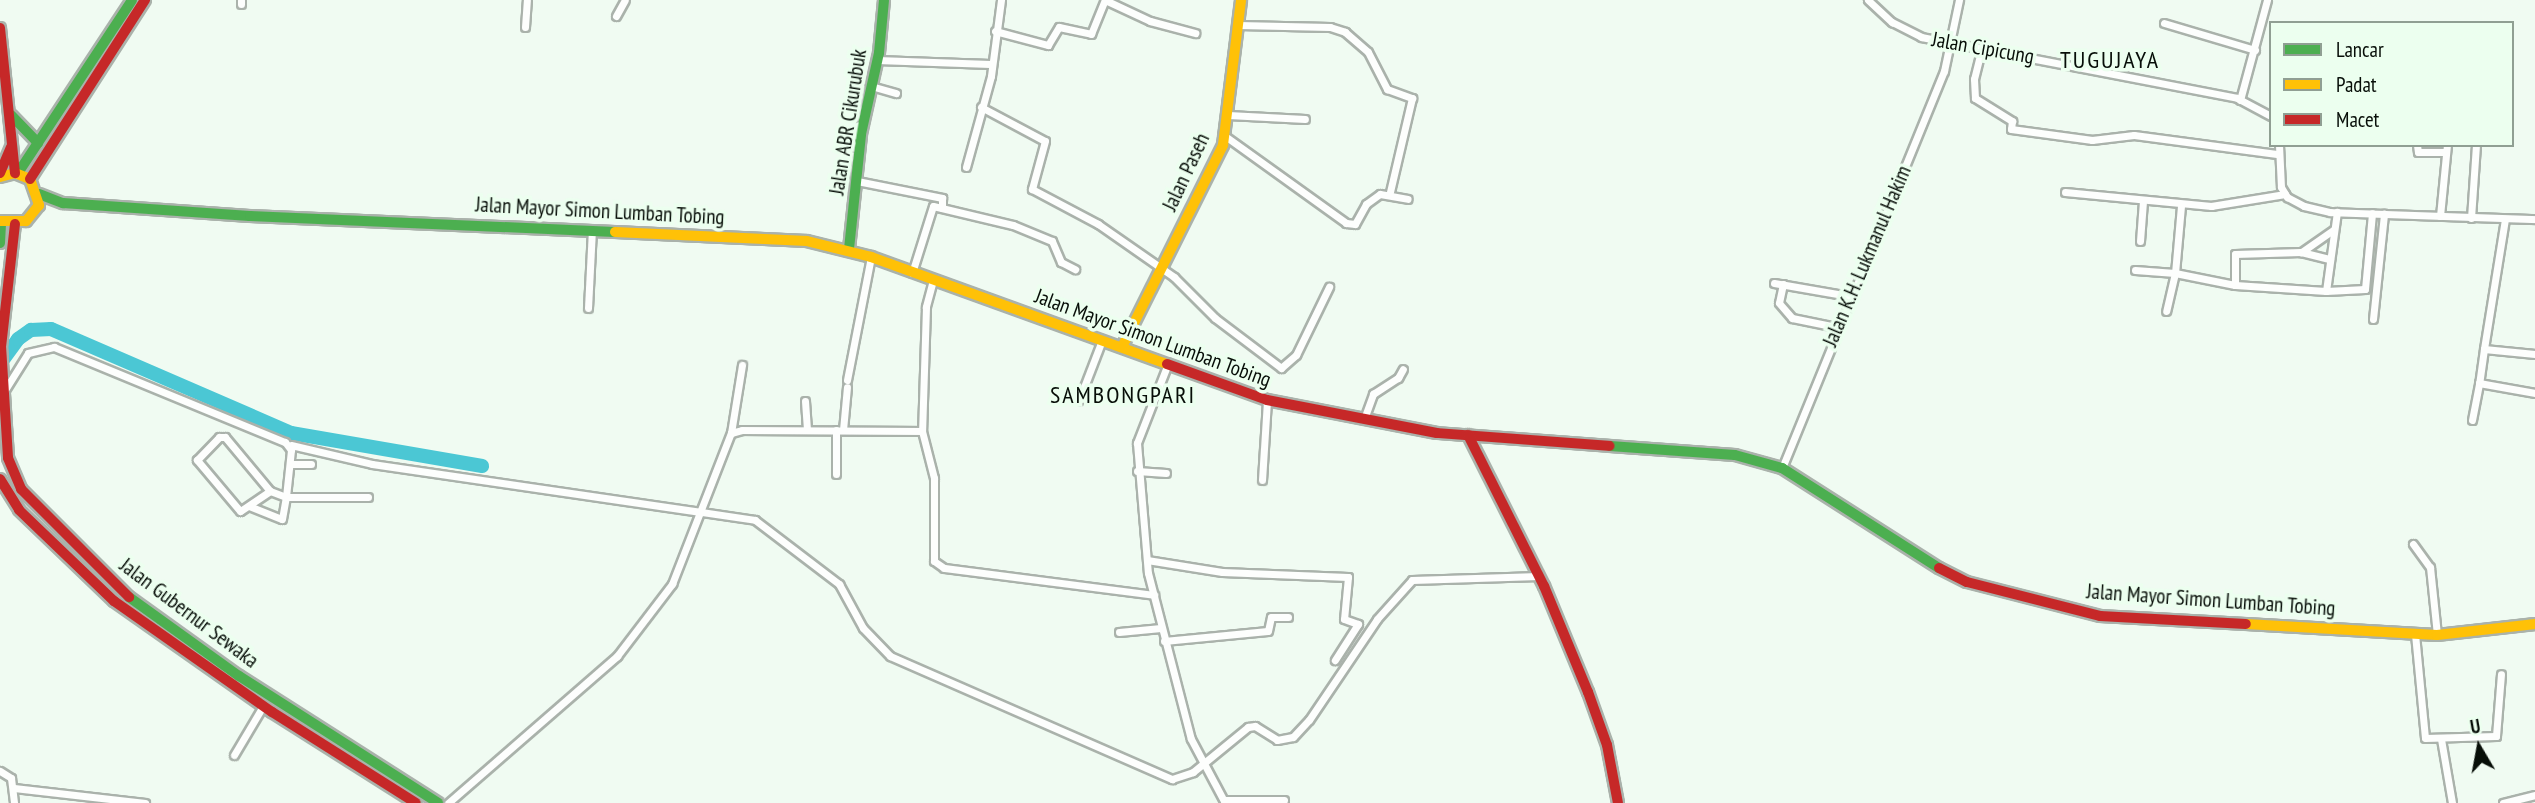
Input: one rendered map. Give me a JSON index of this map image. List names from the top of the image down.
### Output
{
  "streets": {
    "main road": [
      "Jalan ABR Cikurubuk",
      "Jalan Paseh",
      "Jalan Mayor Simon Lumban Tobing",
      "Jalan Gubernur Sewaka"
    ],
    "street": ["Jalan Cipicung", "Jalan K.H. Lukmanul Hakim"]
  },
  "crossings": [
    ["Jalan Cipicung", "Jalan K.H. Lukmanul Hakim"],
    ["Jalan ABR Cikurubuk", "Jalan Mayor Simon Lumban Tobing"],
    ["Jalan Paseh", "Jalan Mayor Simon Lumban Tobing"],
    ["Jalan Mayor Simon Lumban Tobing", "Jalan K.H. Lukmanul Hakim"],
    ["Jalan Mayor Simon Lumban Tobing", "Jalan Gubernur Sewaka"]
  ],
  "districts": ["TUGUJAYA", "SAMBONGPARI"],
  "legend": ["Lancar", "Padat", "Macet"],
  "north": "top"
}
